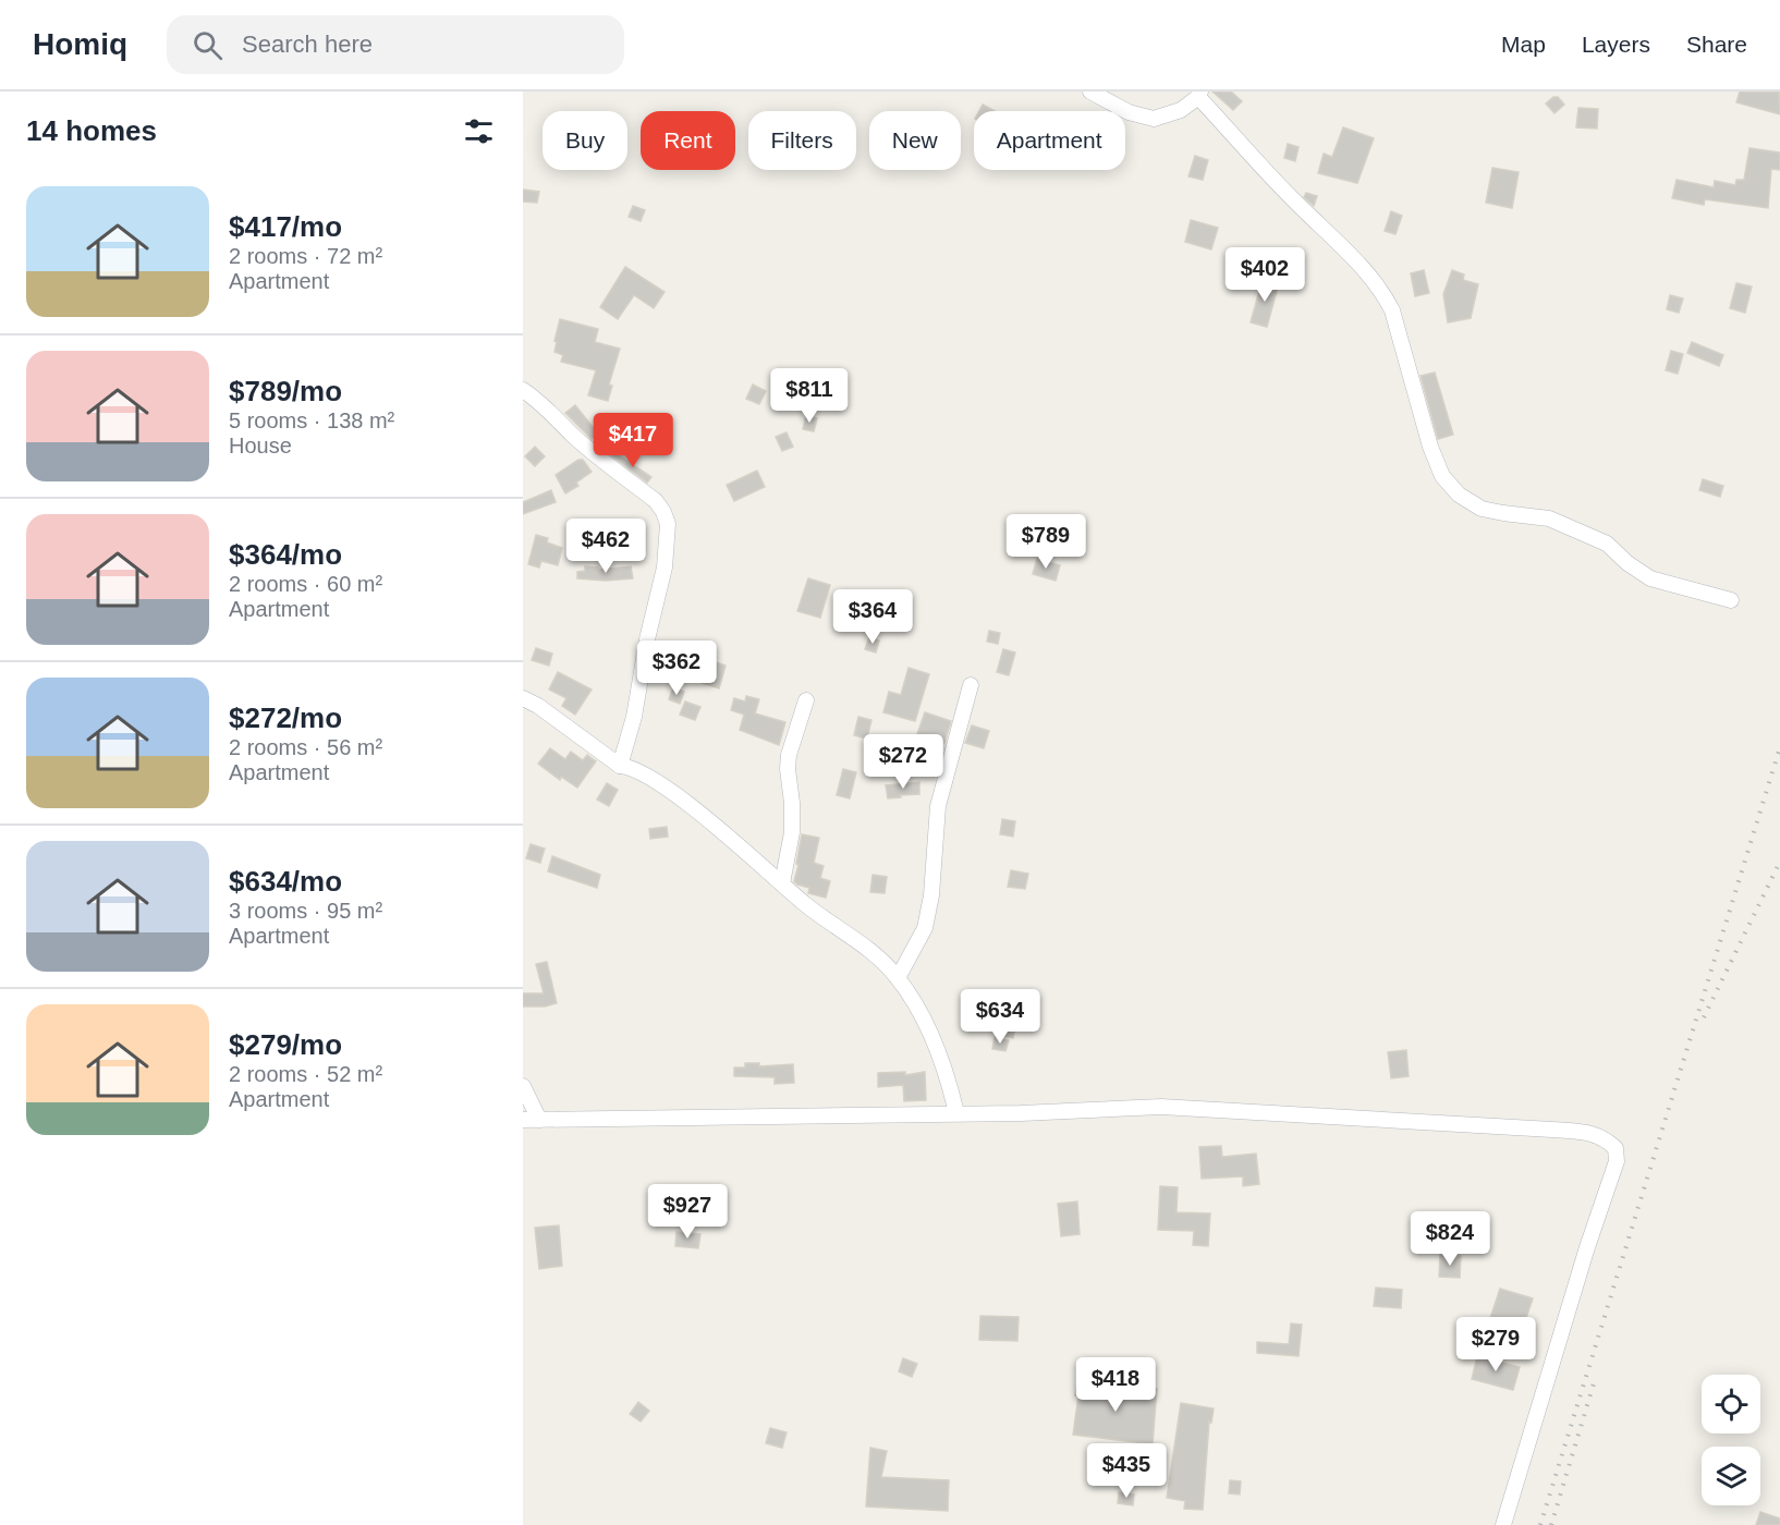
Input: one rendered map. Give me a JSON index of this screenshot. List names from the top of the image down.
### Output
{
  "page": {
    "header": "Homiq",
    "search": "Search here",
    "nav": ["Map", "Layers", "Share"],
    "heading": "14 homes",
    "chip": [
      "Buy",
      "Rent",
      "Filters",
      "New",
      "Apartment"
    ],
    "list": [
      {
        "name": "$417/mo",
        "note": "2 rooms · 72 m² · Apartment"
      },
      {
        "name": "$789/mo",
        "note": "5 rooms · 138 m² · House"
      },
      {
        "name": "$364/mo",
        "note": "2 rooms · 60 m² · Apartment"
      },
      {
        "name": "$272/mo",
        "note": "2 rooms · 56 m² · Apartment"
      },
      {
        "name": "$634/mo",
        "note": "3 rooms · 95 m² · Apartment"
      },
      {
        "name": "$279/mo",
        "note": "2 rooms · 52 m² · Apartment"
      }
    ],
    "price": [
      "$402",
      "$811",
      "$417",
      "$789",
      "$462",
      "$364",
      "$362",
      "$272",
      "$634",
      "$927",
      "$824",
      "$279",
      "$418",
      "$435"
    ]
  }
}
